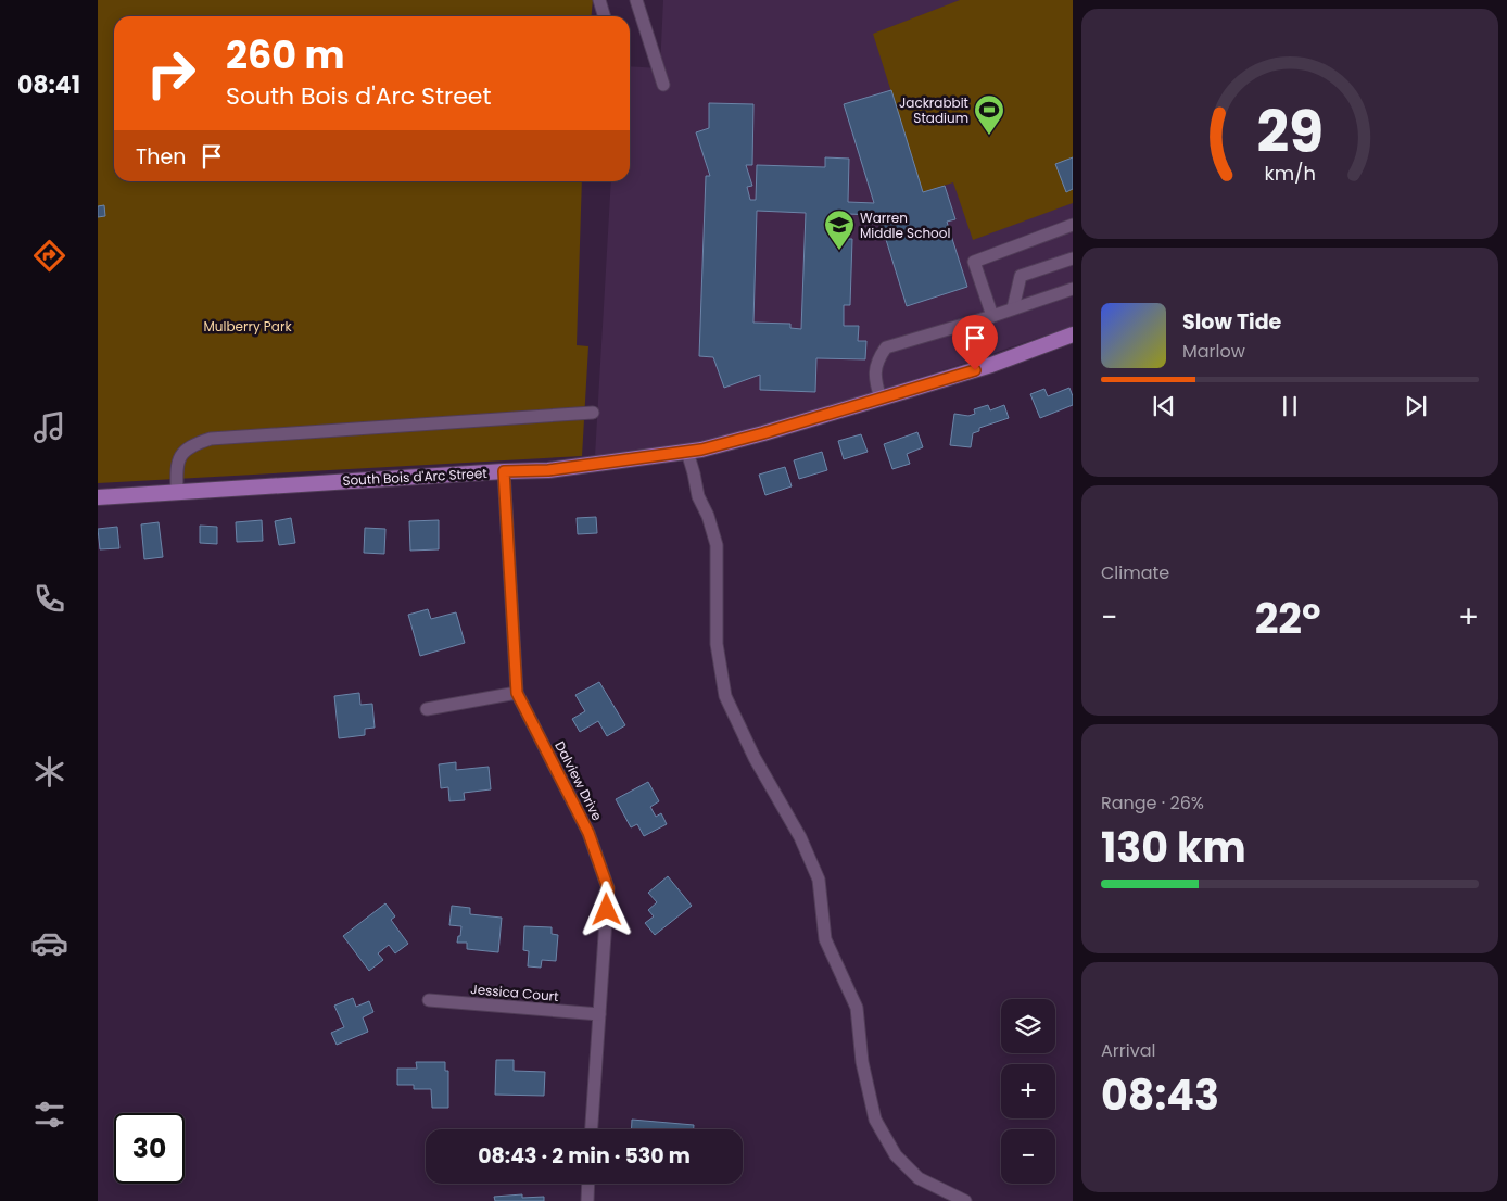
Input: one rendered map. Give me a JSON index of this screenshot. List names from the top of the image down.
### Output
{
  "streets": {
    "main road": ["South Bois d'Arc Street"],
    "street": ["Dalview Drive", "Jessica Court"]
  },
  "crossings": [
    ["South Bois d'Arc Street", "Dalview Drive"],
    ["Dalview Drive", "Jessica Court"]
  ],
  "parks": ["Mulberry Park"],
  "places": {
    "sports": ["Jackrabbit Stadium"],
    "school or university": ["Warren Middle School"]
  },
  "page": {
    "tabs": "08:41",
    "turn": ["260 m", "South Bois d'Arc Street"],
    "then": "Then",
    "song": ["Slow Tide", "Marlow"],
    "tile": [
      "Climate",
      ["Range · 26%", "130 km"],
      ["Arrival", "08:43"]
    ],
    "heat": ["−", "22°", "+"],
    "map_buttons": ["+", "−"],
    "limit": "30",
    "trip": "08:43 · 2 min · 530 m",
    "gauge": ["29", "km/h"]
  }
}
